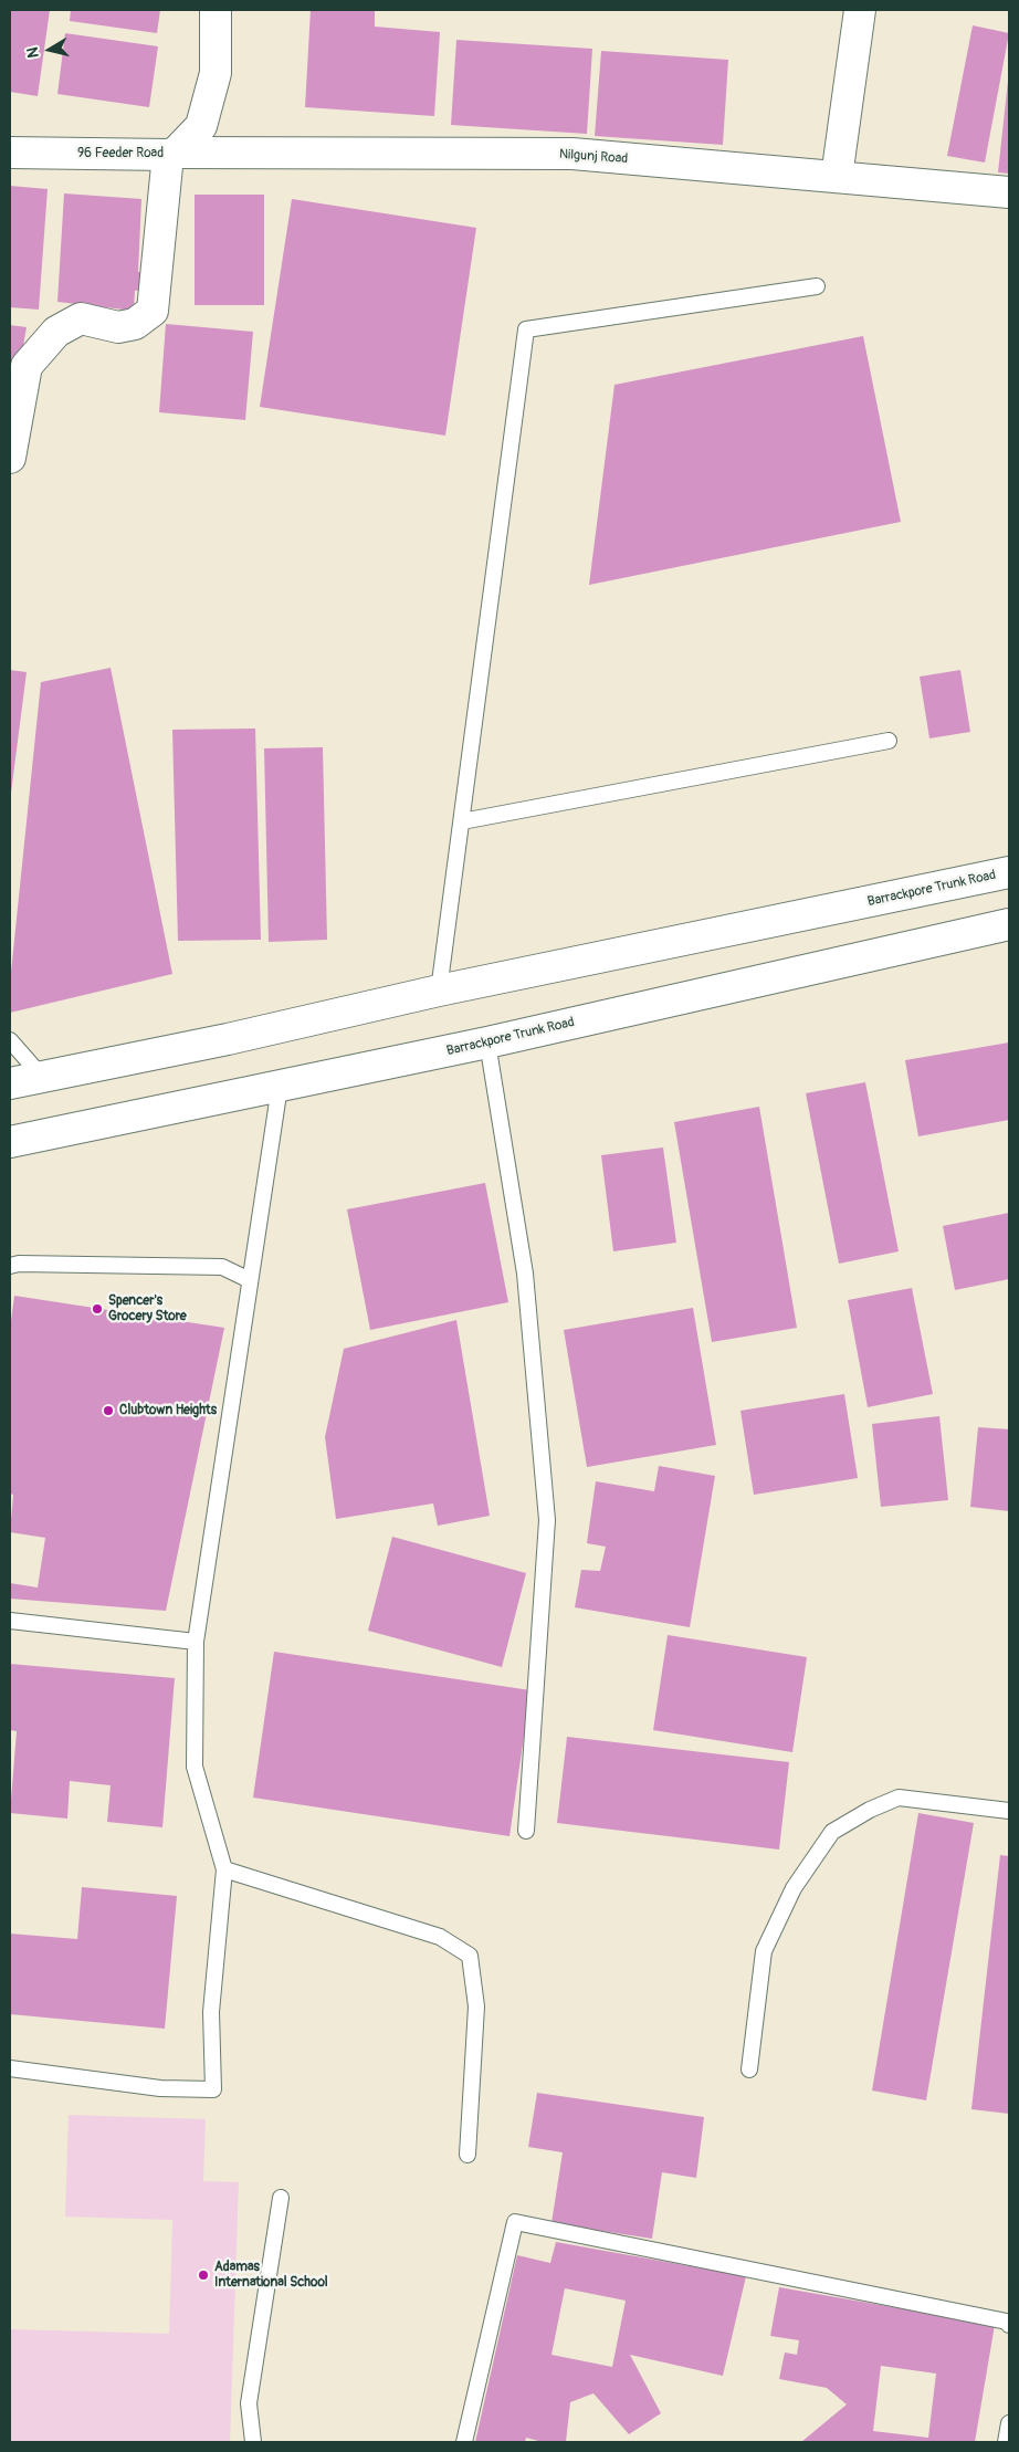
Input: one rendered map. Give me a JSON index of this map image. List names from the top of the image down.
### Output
{
  "streets": {
    "main road": ["96 Feeder Road", "Nilgunj Road", "Barrackpore Trunk Road"]
  },
  "crossings": [
    ["96 Feeder Road", "Nilgunj Road"]
  ],
  "places": ["Spencer's Grocery Store", "Clubtown Heights", "Adamas International School"],
  "north": "left"
}
